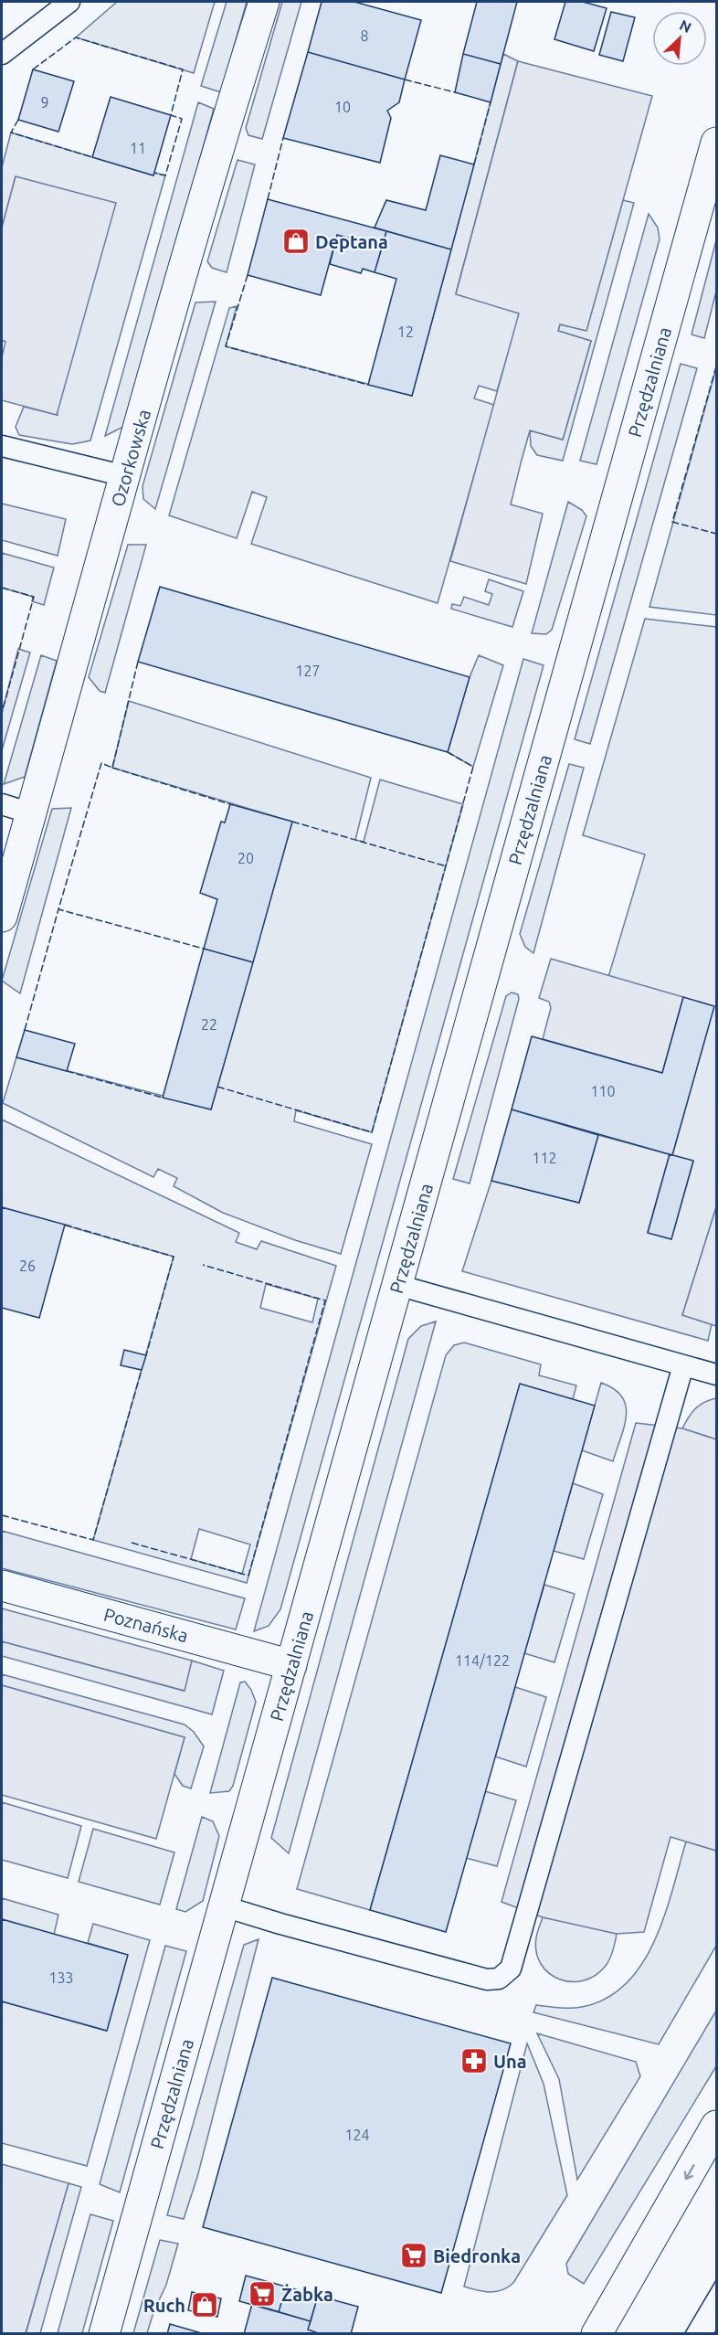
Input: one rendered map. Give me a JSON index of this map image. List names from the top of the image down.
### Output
{
  "streets": {
    "street": ["Przędzalniana", "Ozorkowska", "Poznańska"]
  },
  "crossings": [
    ["Przędzalniana", "Poznańska"]
  ],
  "places": {
    "shop": ["Deptana", "Ruch"],
    "pharmacy": ["Una"],
    "supermarket": ["Biedronka", "Żabka"]
  },
  "house_numbers": [
    "8",
    "9",
    "10",
    "11",
    "12",
    "127",
    "20",
    "22",
    "110",
    "112",
    "26",
    "114/122",
    "133",
    "124"
  ],
  "north": "top right"
}
